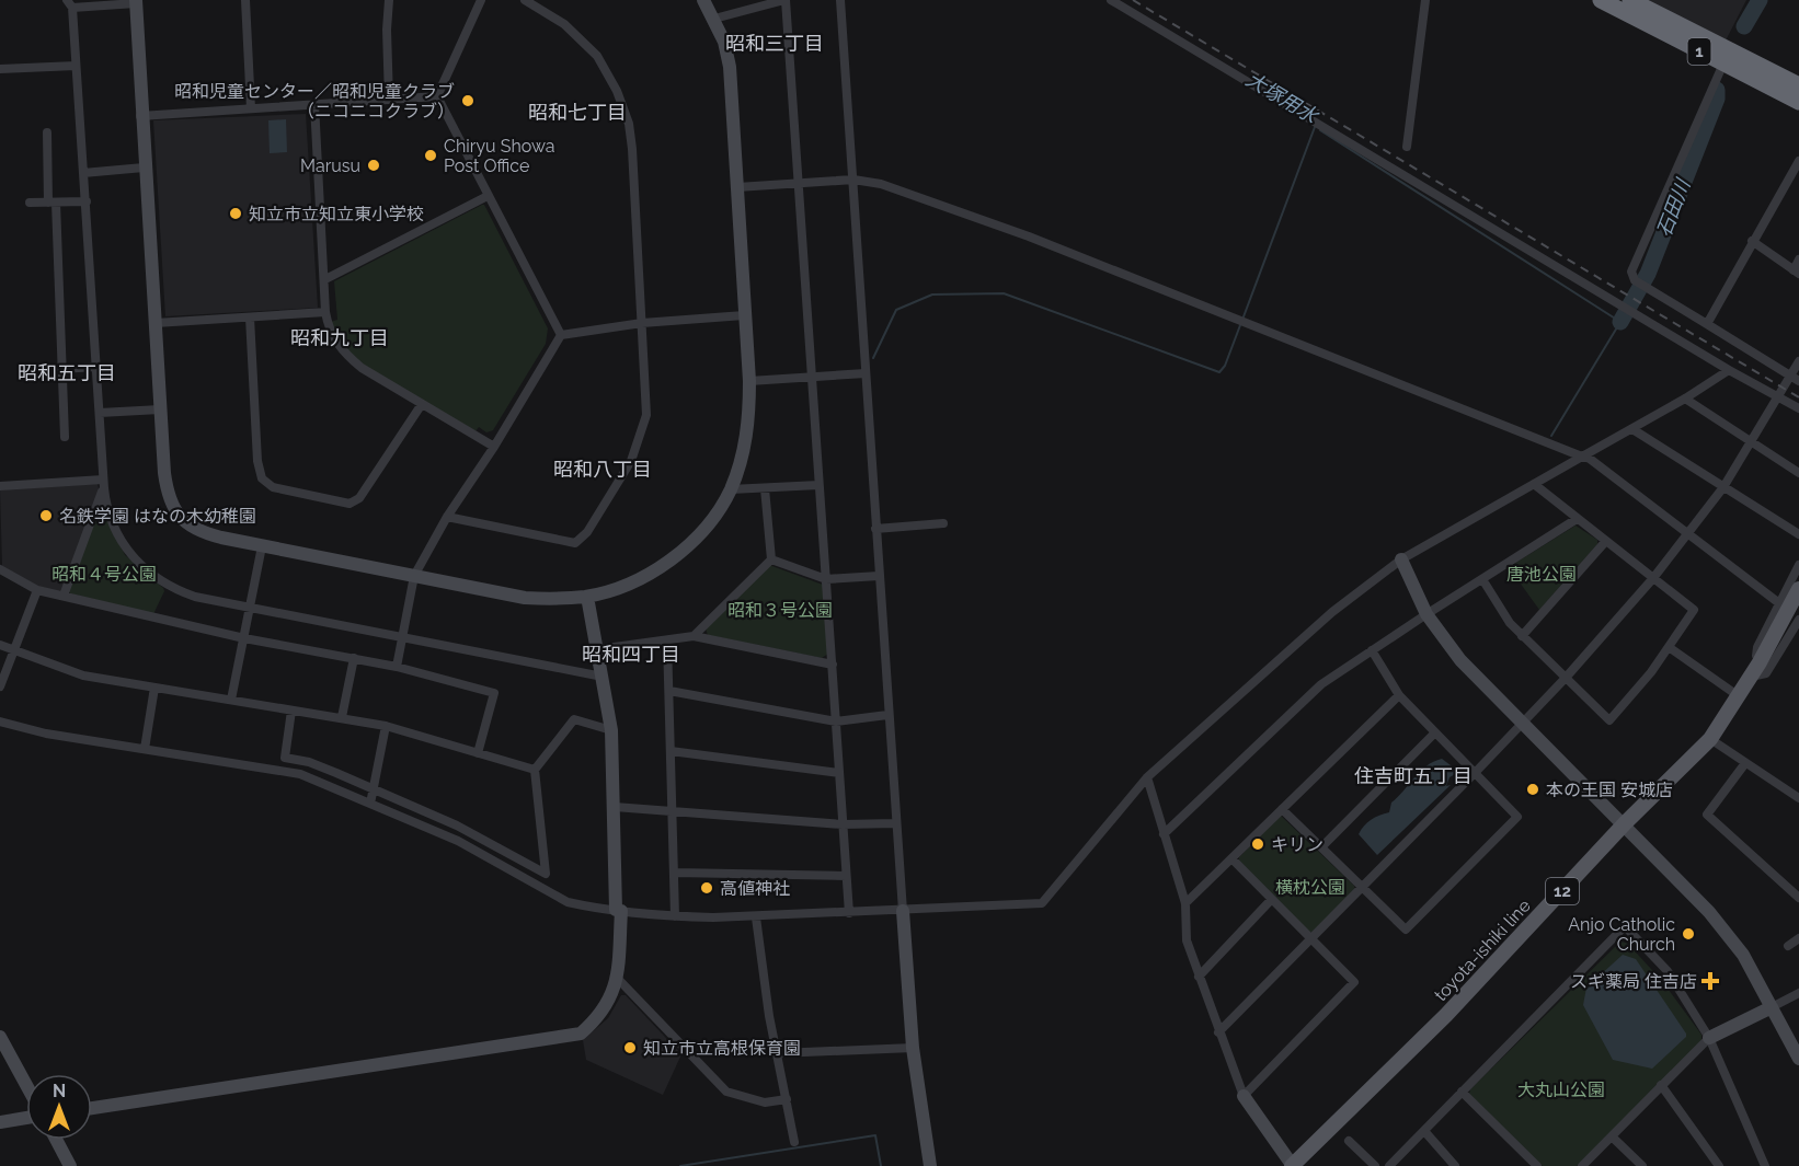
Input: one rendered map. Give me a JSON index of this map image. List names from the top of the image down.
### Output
{
  "streets": {
    "highway": ["1"],
    "main road": ["12", "toyota-ishiki line"]
  },
  "districts": [
    "昭和三丁目",
    "昭和七丁目",
    "昭和九丁目",
    "昭和五丁目",
    "昭和八丁目",
    "昭和四丁目",
    "住吉町五丁目"
  ],
  "water": ["大塚用水", "石田川"],
  "parks": [
    "昭和４号公園",
    "唐池公園",
    "昭和３号公園",
    "横枕公園",
    "大丸山公園"
  ],
  "places": {
    "other": [
      "昭和児童センター／昭和児童クラブ （ニコニコクラブ）",
      "Chiryu Showa Post Office",
      "Marusu",
      "知立市立知立東小学校",
      "名鉄学園 はなの木幼稚園",
      "本の王国 安城店",
      "キリン",
      "高値神社",
      "Anjo Catholic Church",
      "知立市立高根保育園"
    ],
    "health": ["スギ薬局 住吉店"]
  },
  "north": "top"
}
